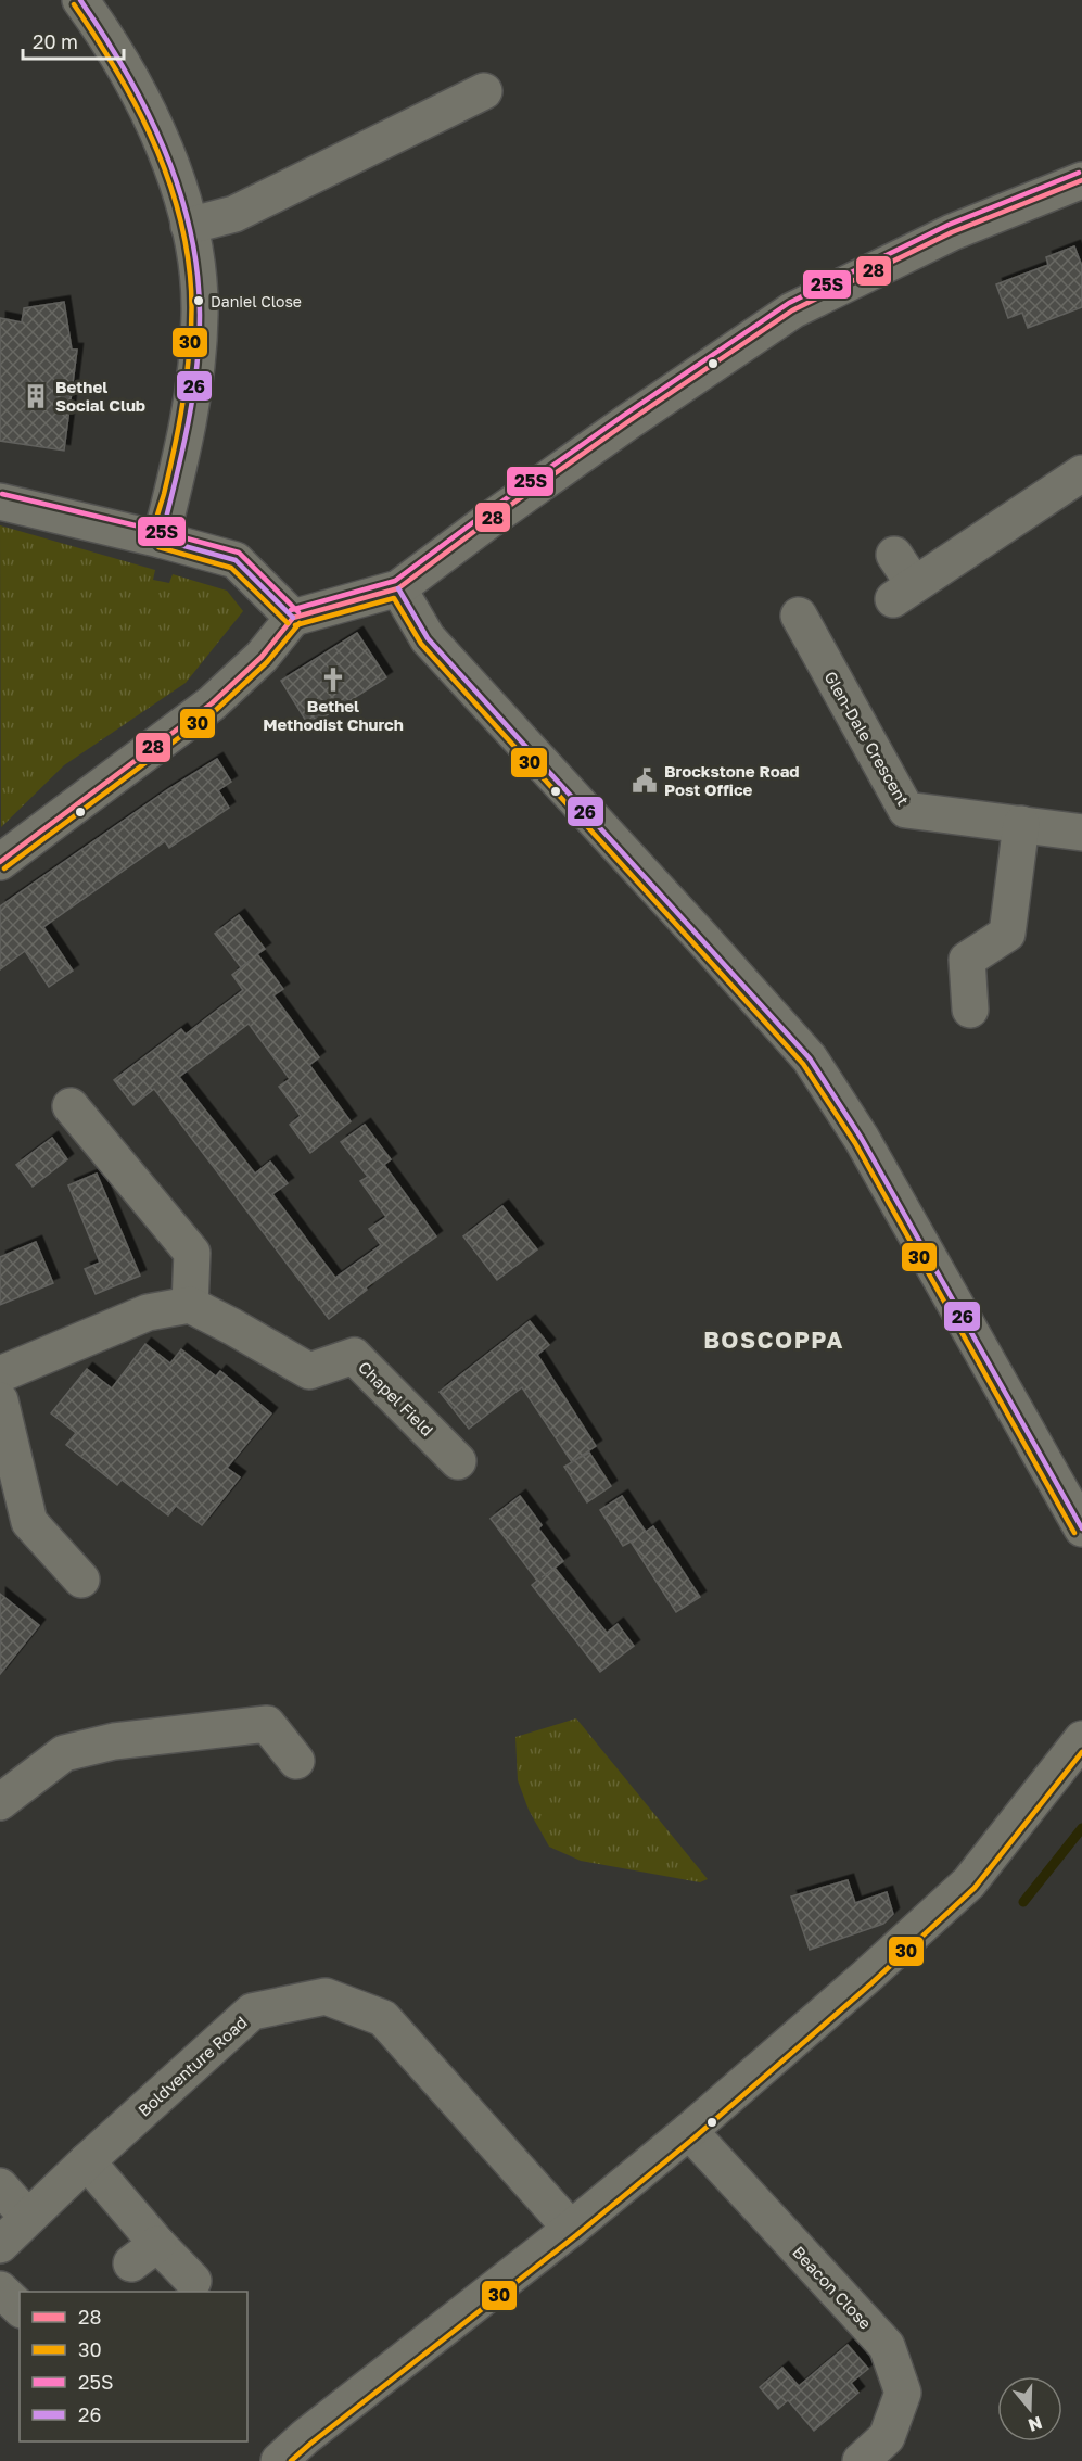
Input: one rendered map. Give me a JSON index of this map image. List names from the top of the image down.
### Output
{
  "streets": {
    "street": [
      "Glen-Dale Crescent",
      "Chapel Field",
      "Boldventure Road",
      "Beacon Close"
    ]
  },
  "districts": ["BOSCOPPA"],
  "places": {
    "other": ["Daniel Close"],
    "building": ["Bethel Social Club"],
    "church": ["Bethel Methodist Church"],
    "public building": ["Brockstone Road Post Office"]
  },
  "lines": [
    "transit line 26",
    "transit line 30",
    "transit line 25S",
    "transit line 28"
  ],
  "legend": [
    "28",
    "30",
    "25S",
    "26"
  ],
  "scale_bar": "20 m",
  "north": "bottom"
}
